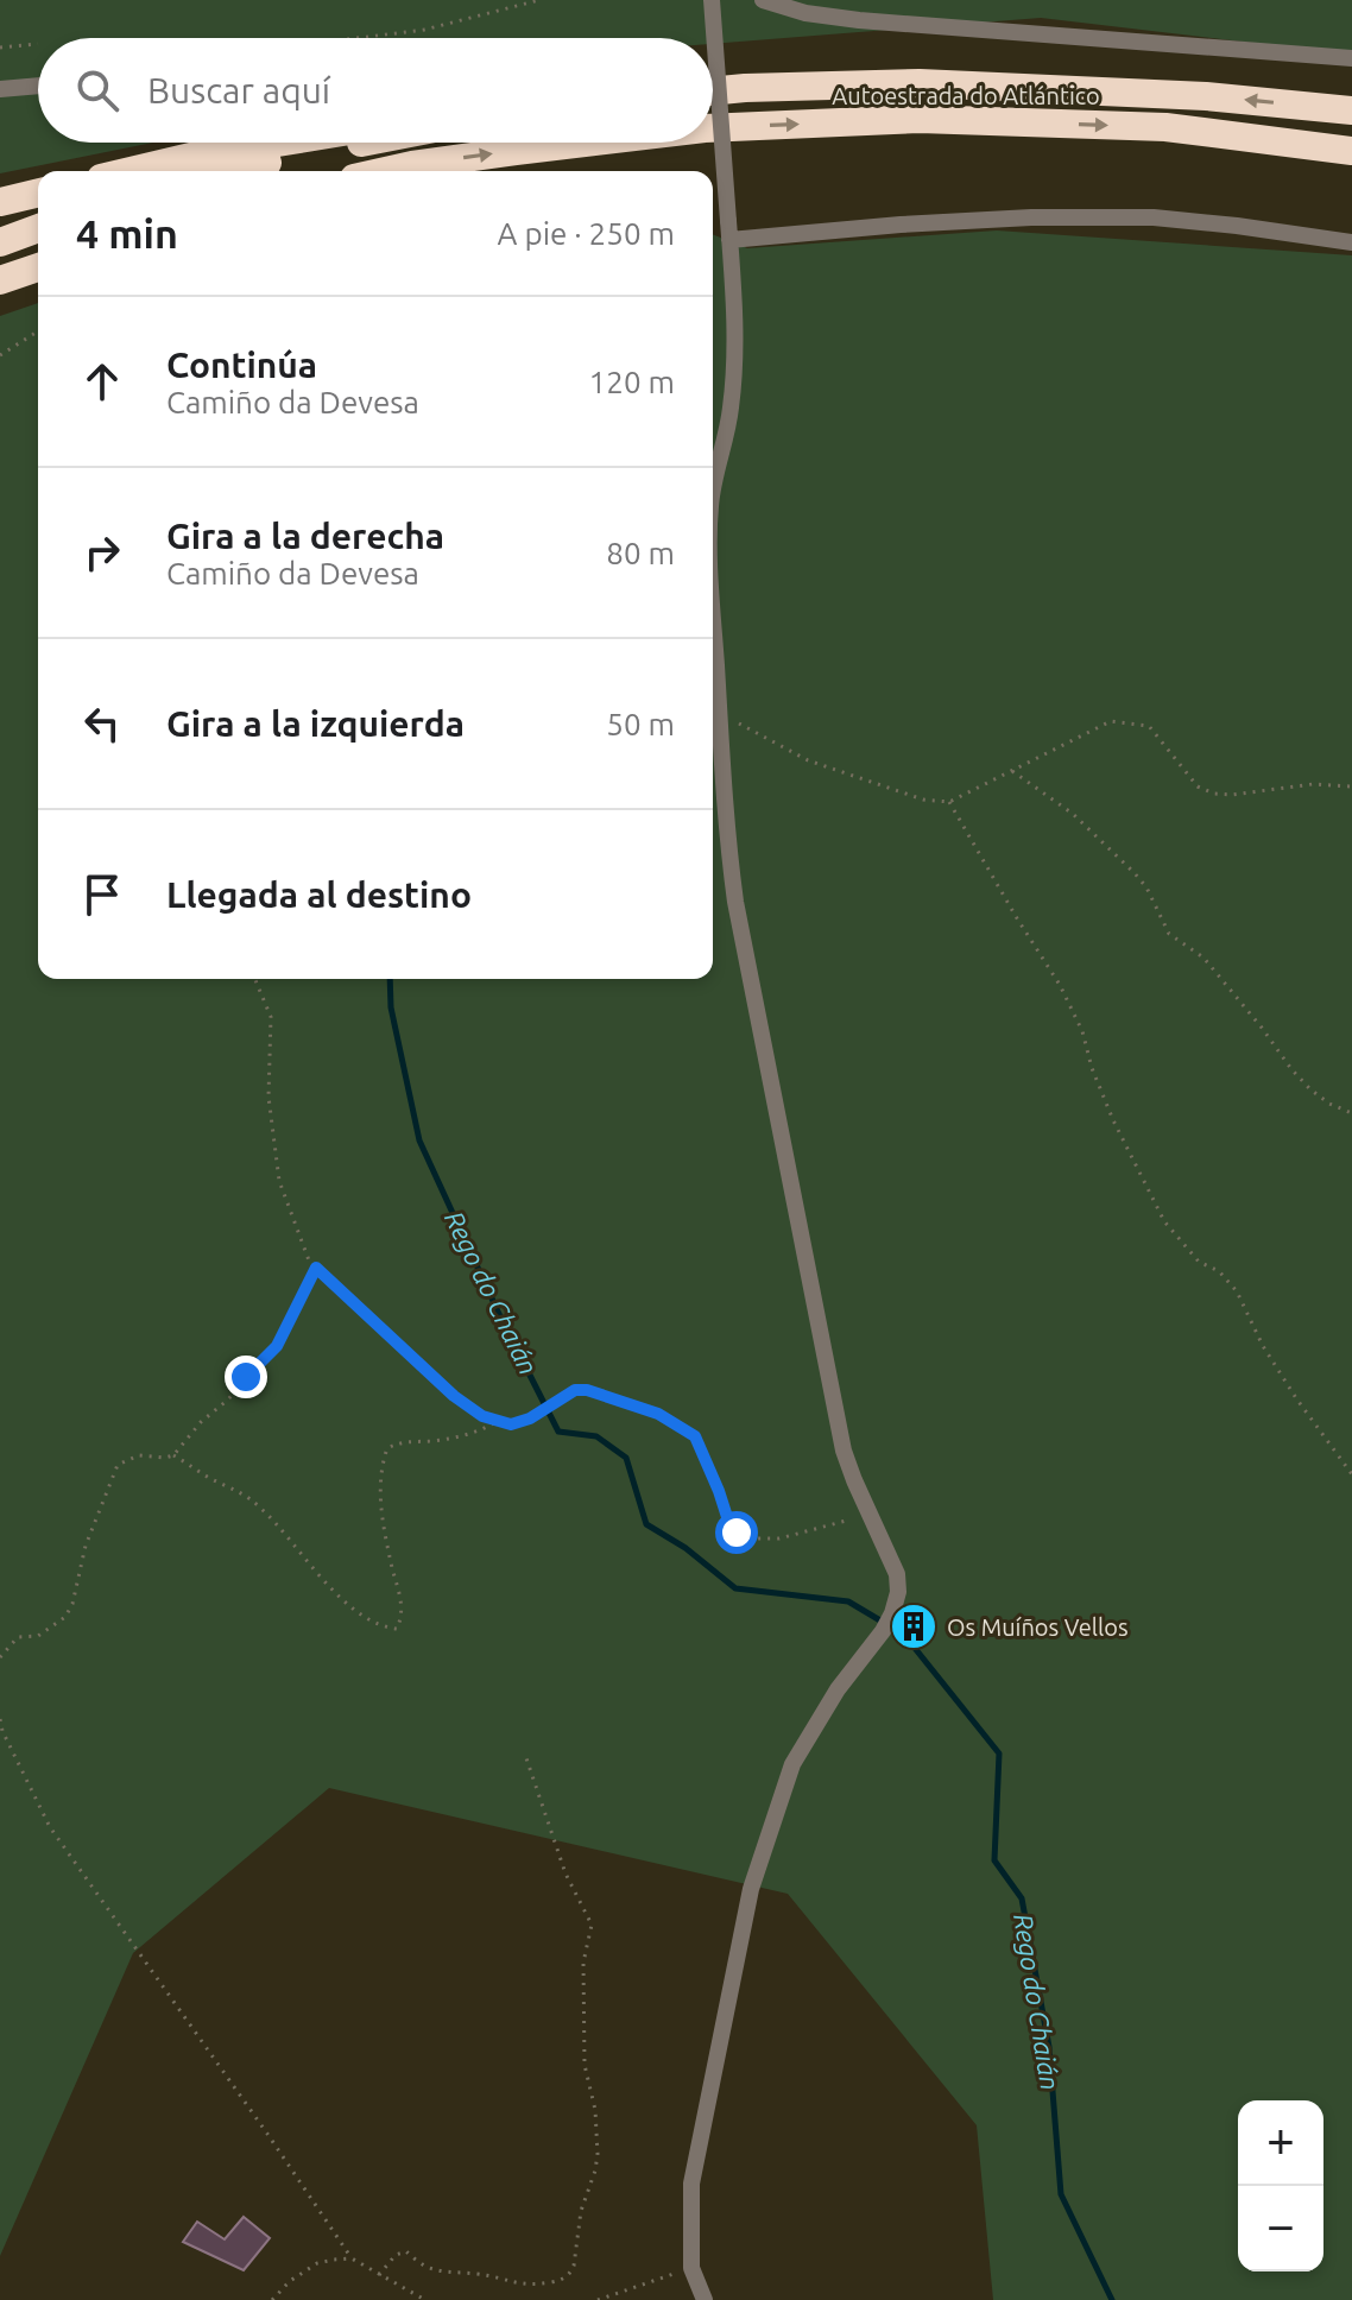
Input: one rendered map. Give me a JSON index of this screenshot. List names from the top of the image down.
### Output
{
  "streets": {
    "highway": ["Autoestrada do Atlántico"]
  },
  "water": ["Rego do Chaián"],
  "places": {
    "building": ["Os Muíños Vellos"]
  },
  "page": {
    "search": "Buscar aquí",
    "heading": ["4 min", "A pie · 250 m"],
    "list": [
      ["Continúa", "Camiño da Devesa", "120 m"],
      ["Gira a la derecha", "Camiño da Devesa", "80 m"],
      ["Gira a la izquierda", "50 m"],
      "Llegada al destino"
    ],
    "map_buttons": ["+", "−"]
  }
}
